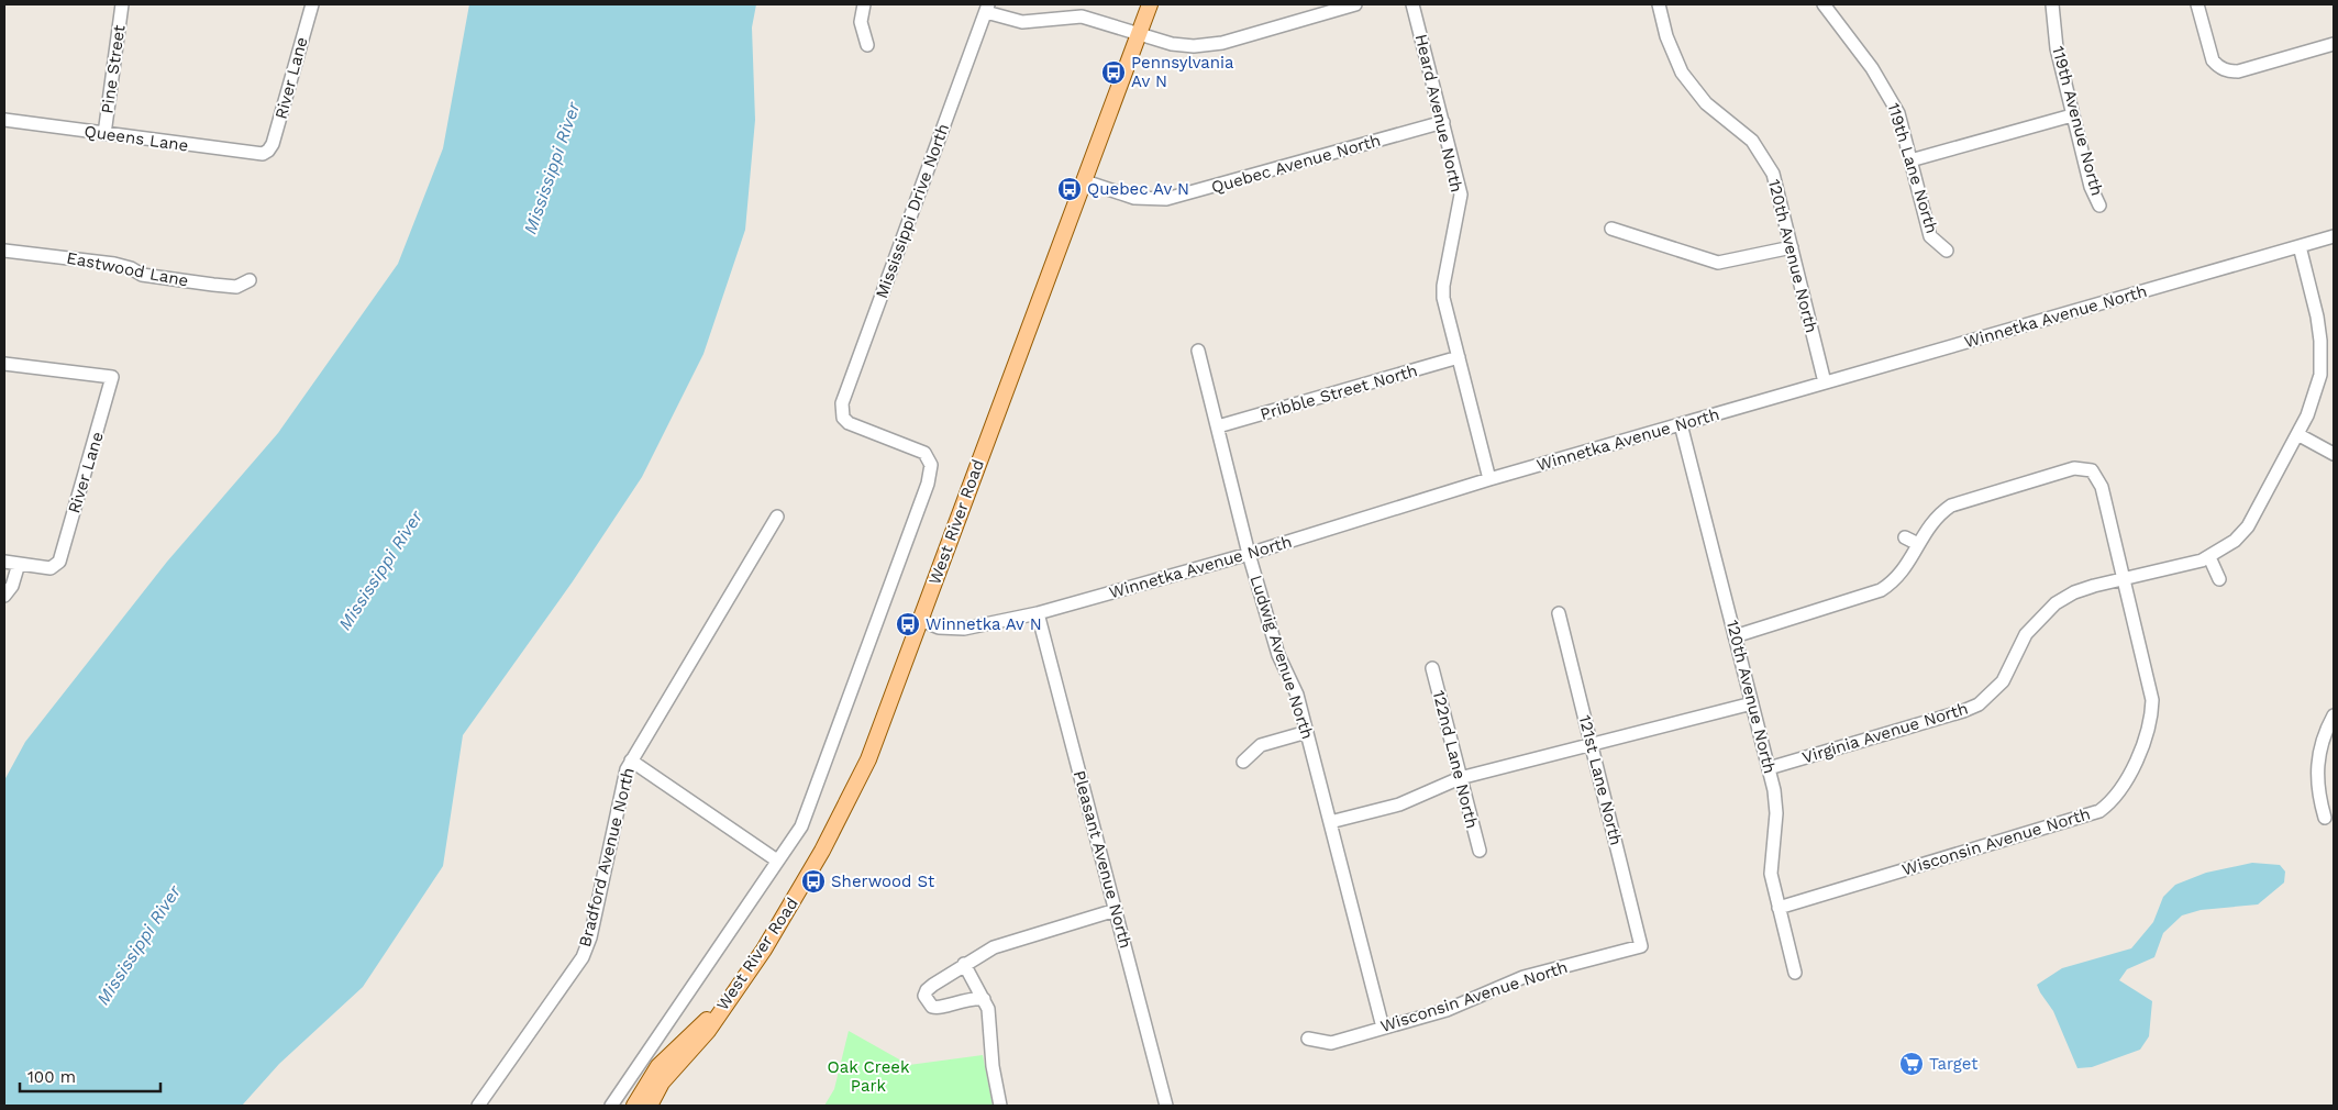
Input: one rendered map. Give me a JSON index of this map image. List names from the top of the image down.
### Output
{
  "streets": {
    "main road": ["West River Road"],
    "street": [
      "Pine Street",
      "River Lane",
      "Heard Avenue North",
      "119th Avenue North",
      "Queens Lane",
      "Quebec Avenue North",
      "119th Lane North",
      "Mississippi Drive North",
      "120th Avenue North",
      "Eastwood Lane",
      "Winnetka Avenue North",
      "Pribble Street North",
      "Ludwig Avenue North",
      "Virginia Avenue North",
      "122nd Lane North",
      "121st Lane North",
      "Wisconsin Avenue North",
      "Bradford Avenue North",
      "Pleasant Avenue North"
    ]
  },
  "crossings": [
    ["Pine Street", "Queens Lane"],
    ["River Lane", "Queens Lane"],
    ["Heard Avenue North", "Quebec Avenue North"],
    ["Heard Avenue North", "Winnetka Avenue North"],
    ["Heard Avenue North", "Pribble Street North"],
    ["Quebec Avenue North", "West River Road"],
    ["Mississippi Drive North", "West River Road"],
    ["120th Avenue North", "Winnetka Avenue North"],
    ["120th Avenue North", "Virginia Avenue North"],
    ["120th Avenue North", "Wisconsin Avenue North"],
    ["Winnetka Avenue North", "West River Road"],
    ["Winnetka Avenue North", "Ludwig Avenue North"],
    ["Winnetka Avenue North", "Virginia Avenue North"],
    ["Winnetka Avenue North", "Pleasant Avenue North"],
    ["Pribble Street North", "Ludwig Avenue North"],
    ["Ludwig Avenue North", "Wisconsin Avenue North"],
    ["Virginia Avenue North", "Wisconsin Avenue North"],
    ["121st Lane North", "Wisconsin Avenue North"]
  ],
  "water": ["Mississippi River"],
  "parks": ["Oak Creek Park"],
  "places": {
    "bus stop": [
      "Pennsylvania Av N",
      "Quebec Av N",
      "Winnetka Av N",
      "Sherwood St"
    ],
    "supermarket": ["Target"]
  },
  "scale_bar": "100 m"
}
